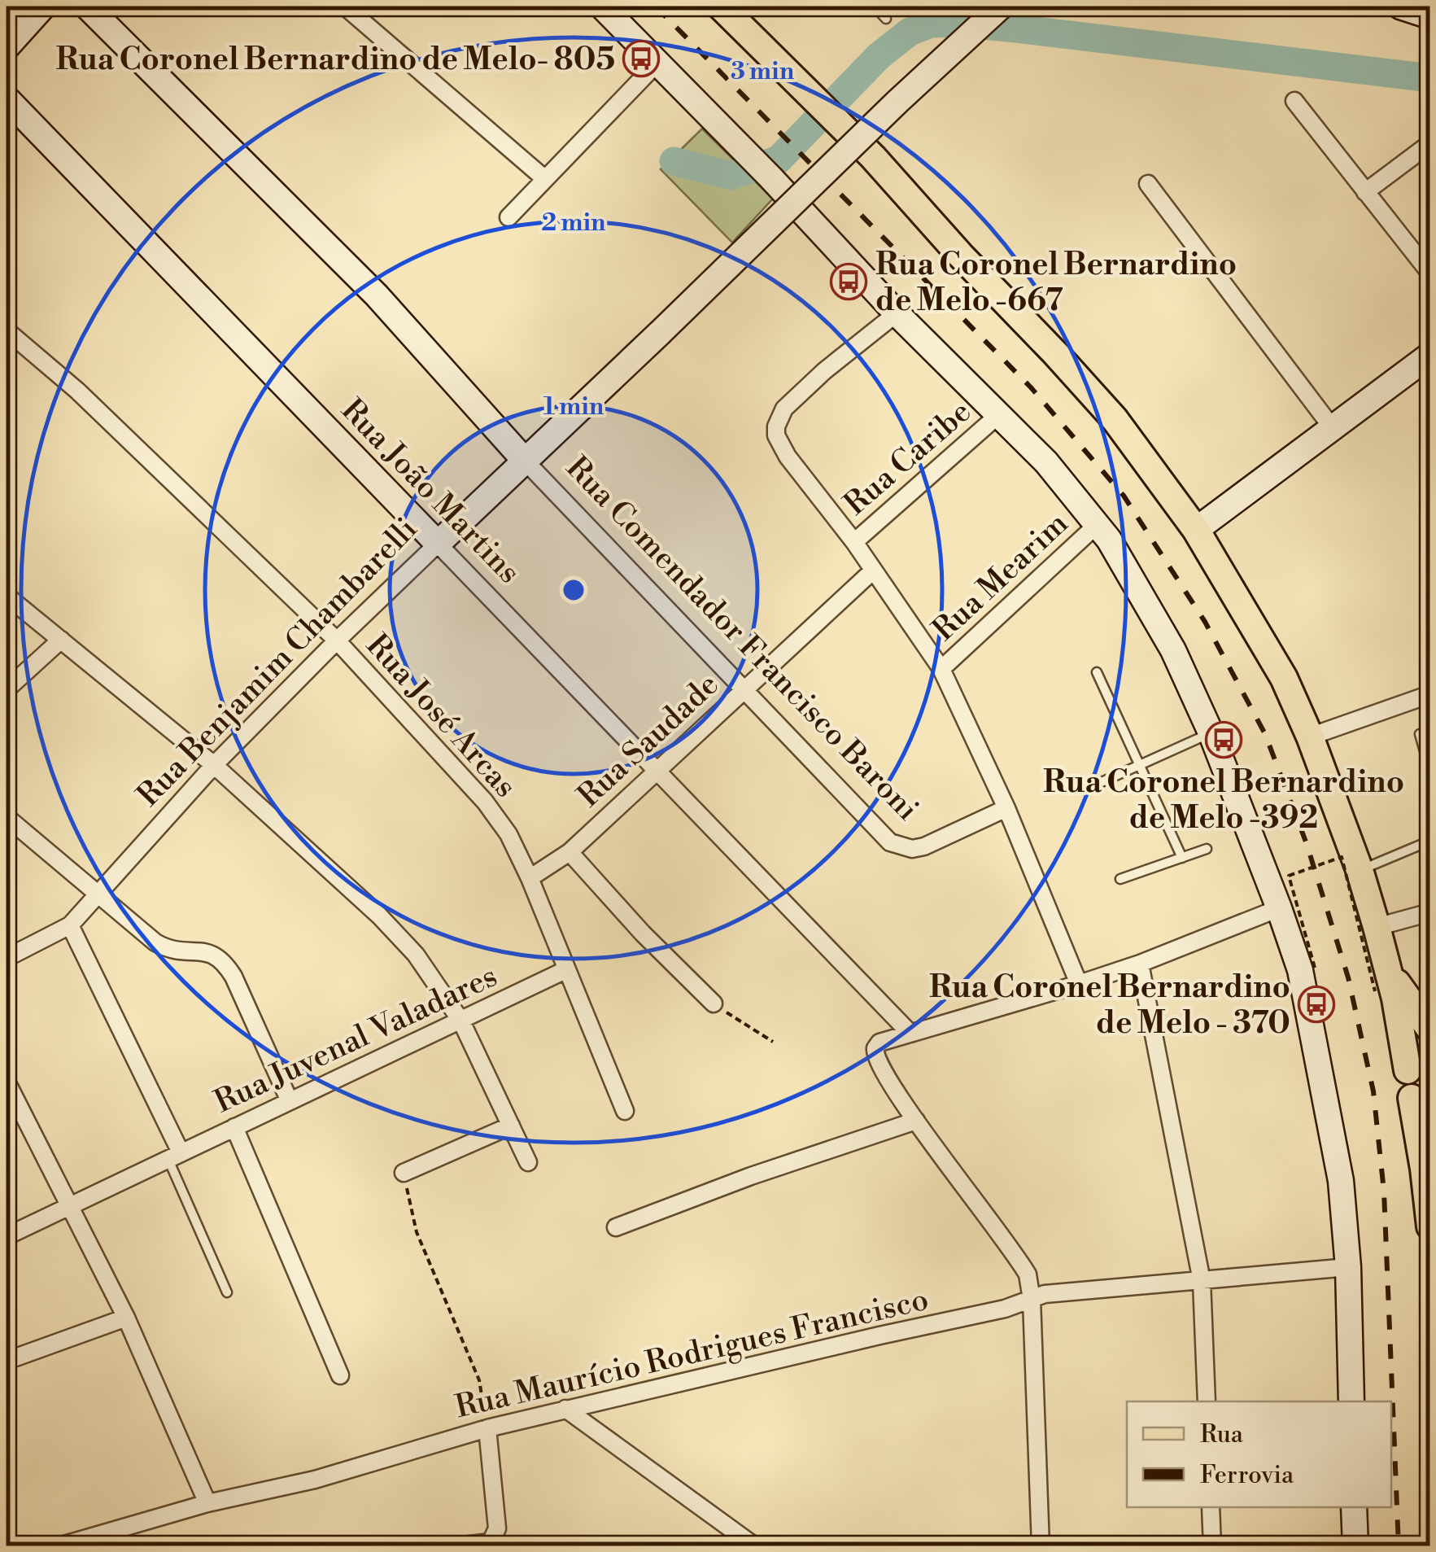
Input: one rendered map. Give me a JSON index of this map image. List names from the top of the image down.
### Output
{
  "streets": {
    "street": [
      "Rua Caribe",
      "Rua João Martins",
      "Rua Mearim",
      "Rua Comendador Francisco Baroni",
      "Rua Benjamim Chambarelli",
      "Rua José Arcas",
      "Rua Saudade",
      "Rua Juvenal Valadares",
      "Rua Maurício Rodrigues Francisco"
    ]
  },
  "crossings": [
    ["Rua João Martins", "Rua Benjamim Chambarelli"],
    ["Rua João Martins", "Rua Saudade"],
    ["Rua Comendador Francisco Baroni", "Rua Benjamim Chambarelli"],
    ["Rua Comendador Francisco Baroni", "Rua Saudade"],
    ["Rua Benjamim Chambarelli", "Rua José Arcas"],
    ["Rua José Arcas", "Rua Saudade"],
    ["Rua José Arcas", "Rua Juvenal Valadares"]
  ],
  "places": {
    "bus stop": [
      "Rua Coronel Bernardino de Melo- 805",
      "Rua Coronel Bernardino de Melo -667",
      "Rua Coronel Bernardino de Melo -392",
      "Rua Coronel Bernardino de Melo - 370"
    ]
  },
  "legend": ["Rua", "Ferrovia"],
  "rings": ["3 min", "2 min", "1 min"]
}
